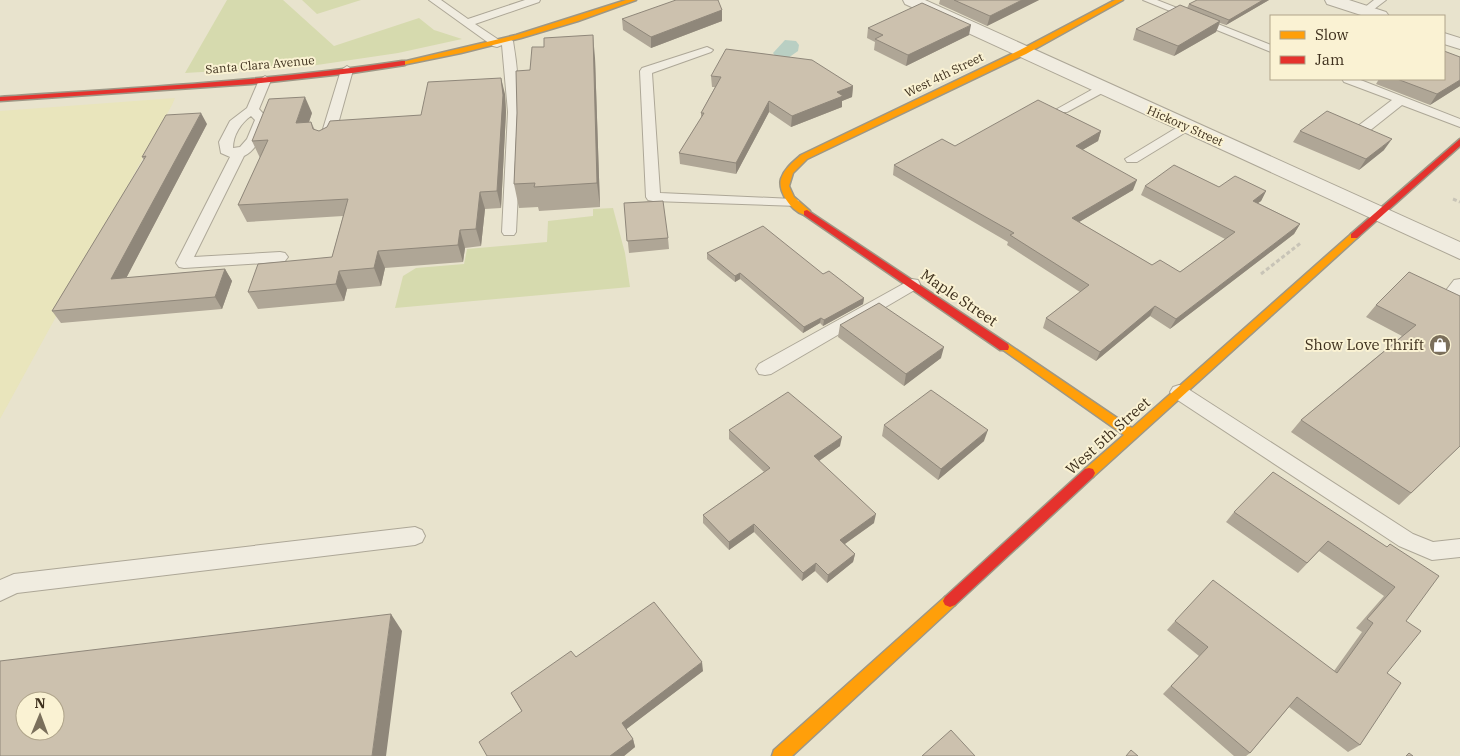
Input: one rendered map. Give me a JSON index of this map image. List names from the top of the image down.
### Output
{
  "streets": {
    "street": [
      "Santa Clara Avenue",
      "West 4th Street",
      "Hickory Street",
      "Maple Street",
      "West 5th Street"
    ]
  },
  "crossings": [
    ["West 4th Street", "Hickory Street"],
    ["West 4th Street", "Maple Street"],
    ["Hickory Street", "West 5th Street"],
    ["Maple Street", "West 5th Street"]
  ],
  "places": {
    "shop": ["Show Love Thrift"]
  },
  "legend": ["Slow", "Jam"],
  "north": "top"
}
